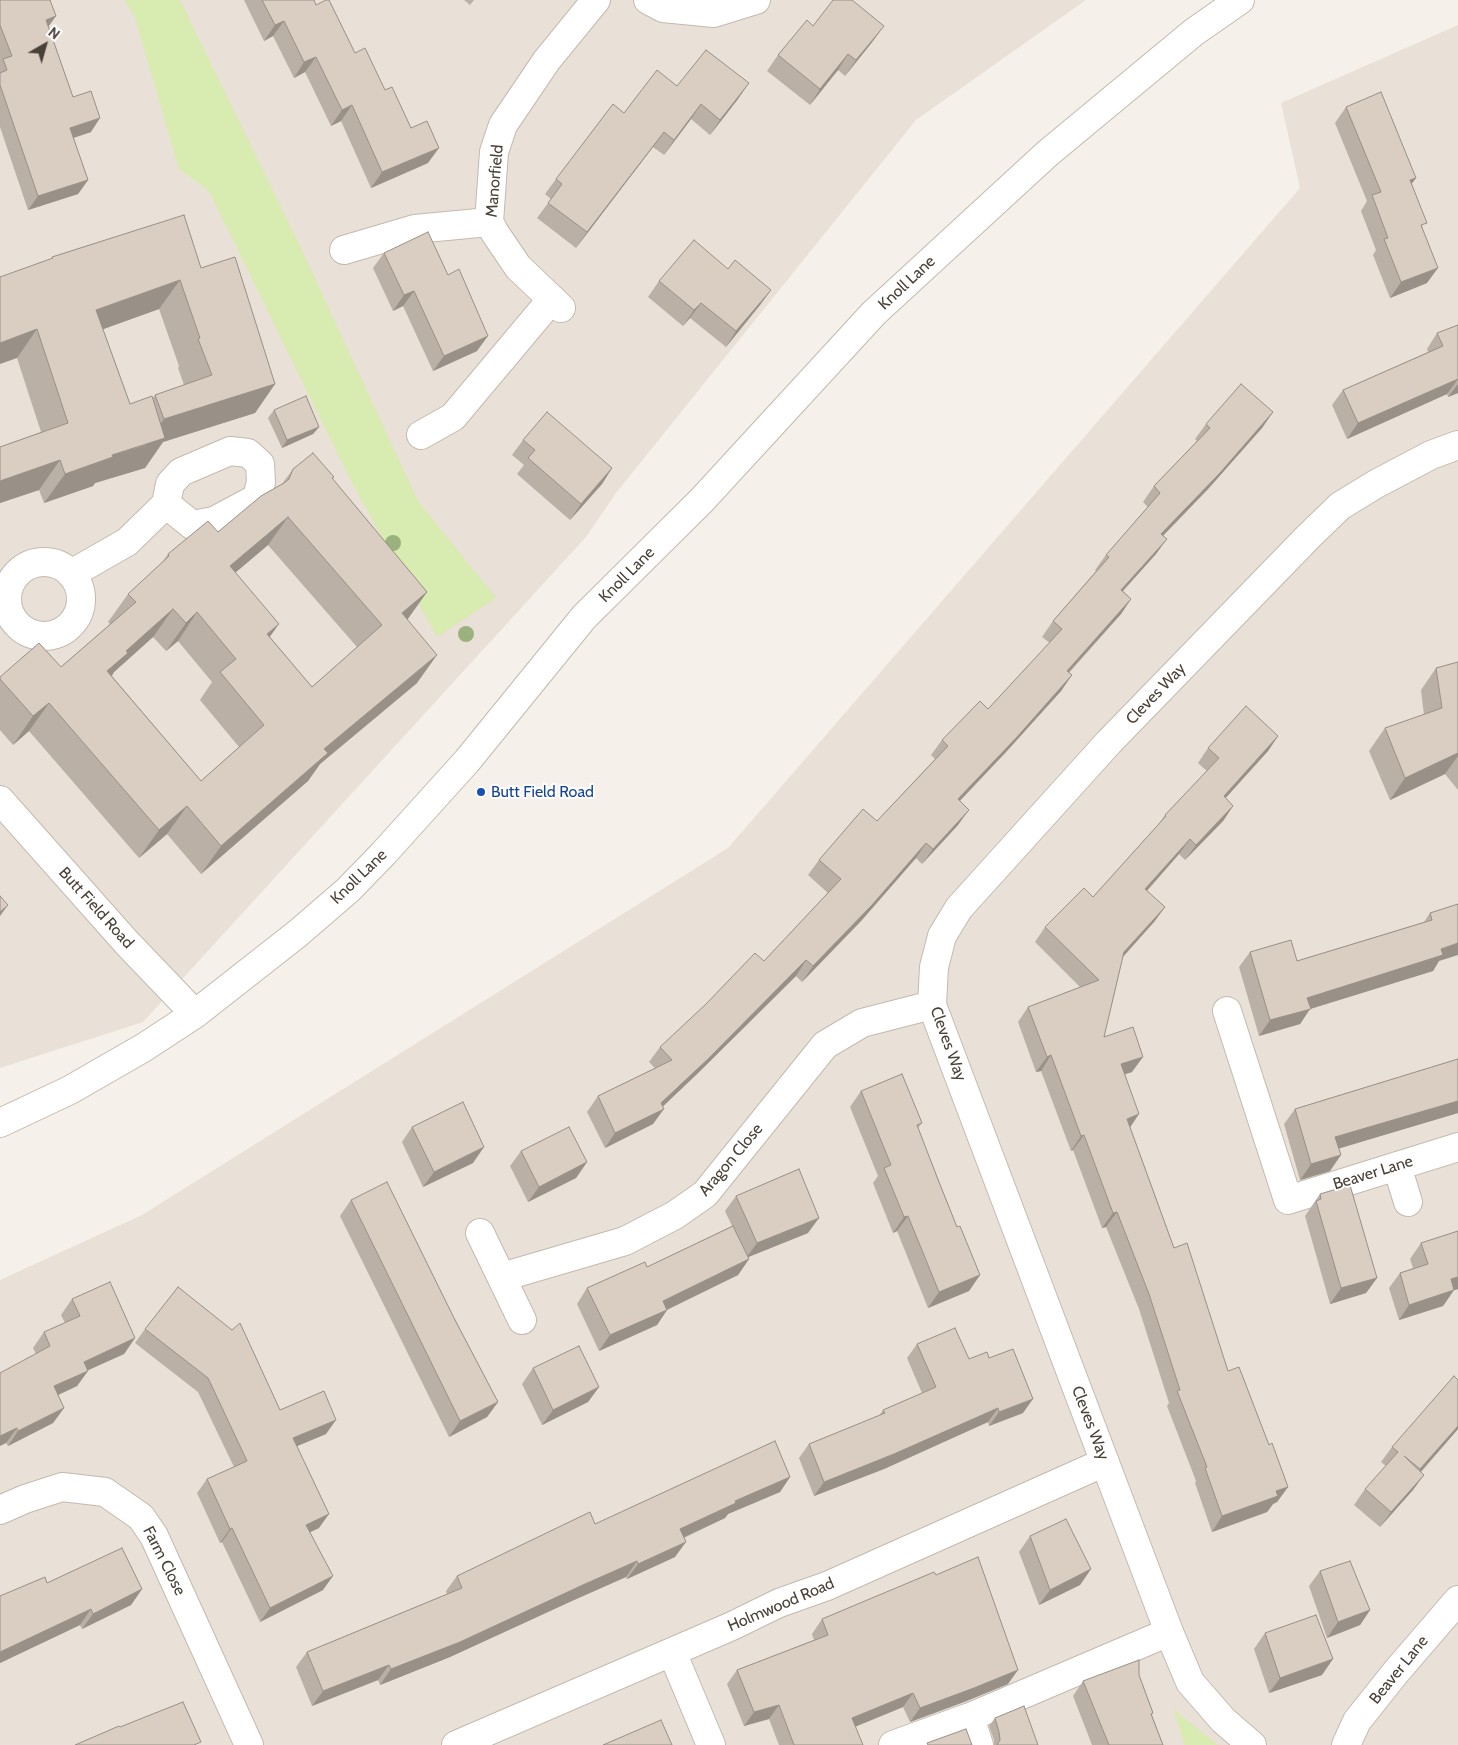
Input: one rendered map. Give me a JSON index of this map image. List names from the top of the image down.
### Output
{
  "streets": {
    "street": [
      "Manorfield",
      "Knoll Lane",
      "Cleves Way",
      "Butt Field Road",
      "Aragon Close",
      "Beaver Lane",
      "Farm Close",
      "Holmwood Road"
    ]
  },
  "crossings": [
    ["Knoll Lane", "Butt Field Road"],
    ["Cleves Way", "Aragon Close"],
    ["Cleves Way", "Holmwood Road"]
  ],
  "places": ["Butt Field Road"],
  "north": "top right"
}
